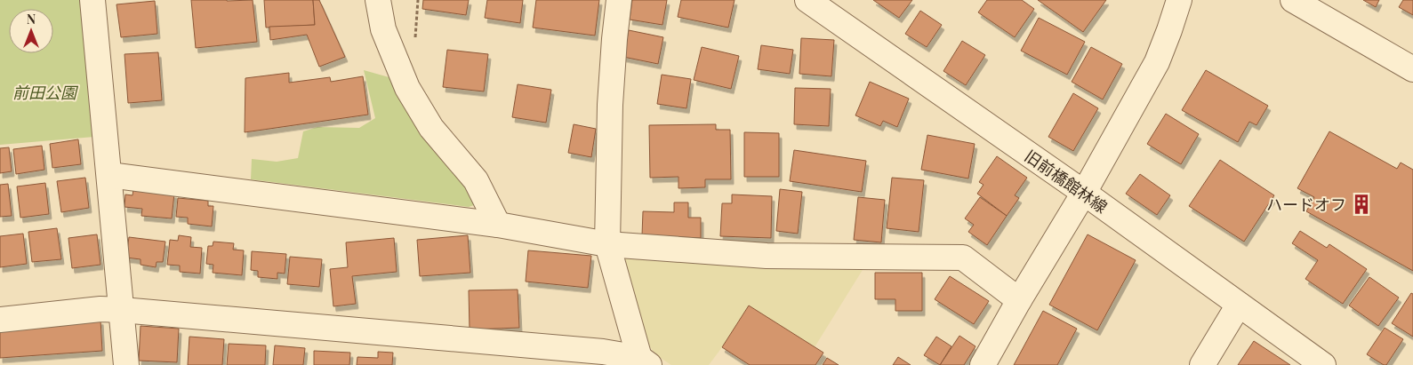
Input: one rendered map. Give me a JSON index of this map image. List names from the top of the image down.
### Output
{
  "streets": {
    "street": ["旧前橋館林線"]
  },
  "parks": ["前田公園"],
  "places": {
    "building": ["ハードオフ"]
  },
  "north": "top"
}
